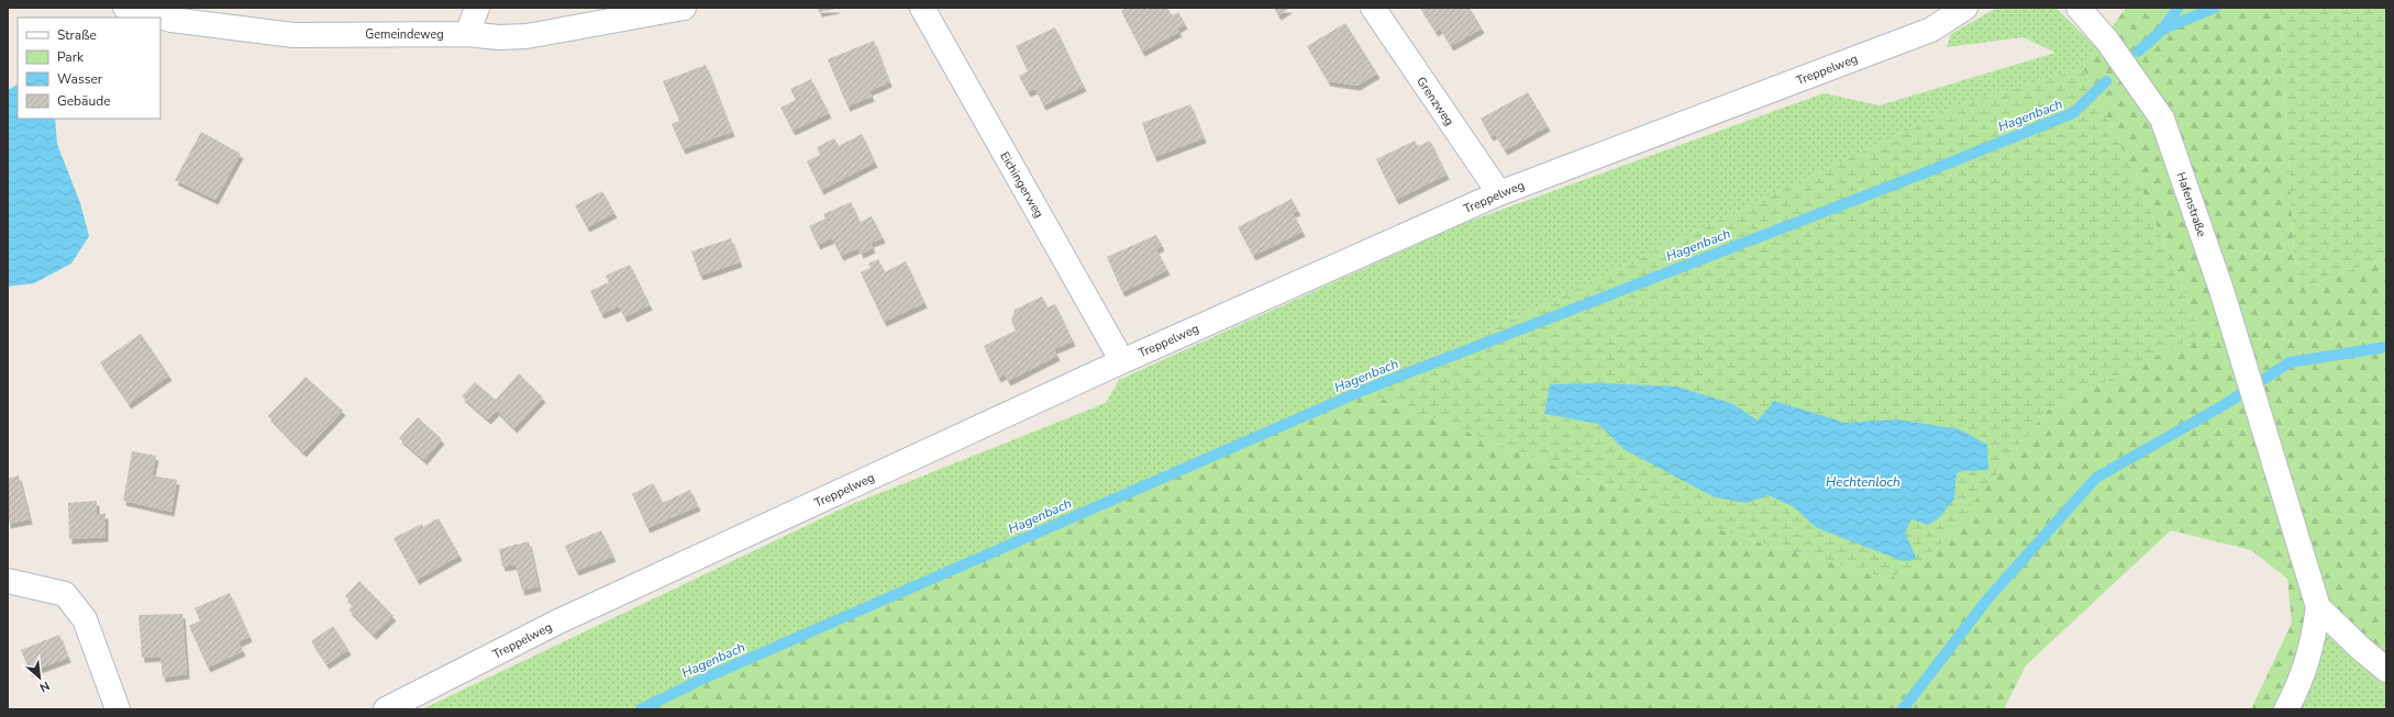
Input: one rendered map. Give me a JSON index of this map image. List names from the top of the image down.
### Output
{
  "streets": {
    "street": [
      "Gemeindeweg",
      "Treppelweg",
      "Grenzweg",
      "Eichingerweg",
      "Hafenstraße"
    ]
  },
  "crossings": [
    ["Treppelweg", "Grenzweg"],
    ["Treppelweg", "Eichingerweg"]
  ],
  "water": ["Hagenbach", "Hechtenloch"],
  "legend": [
    "Straße",
    "Park",
    "Wasser",
    "Gebäude"
  ],
  "north": "bottom right"
}
